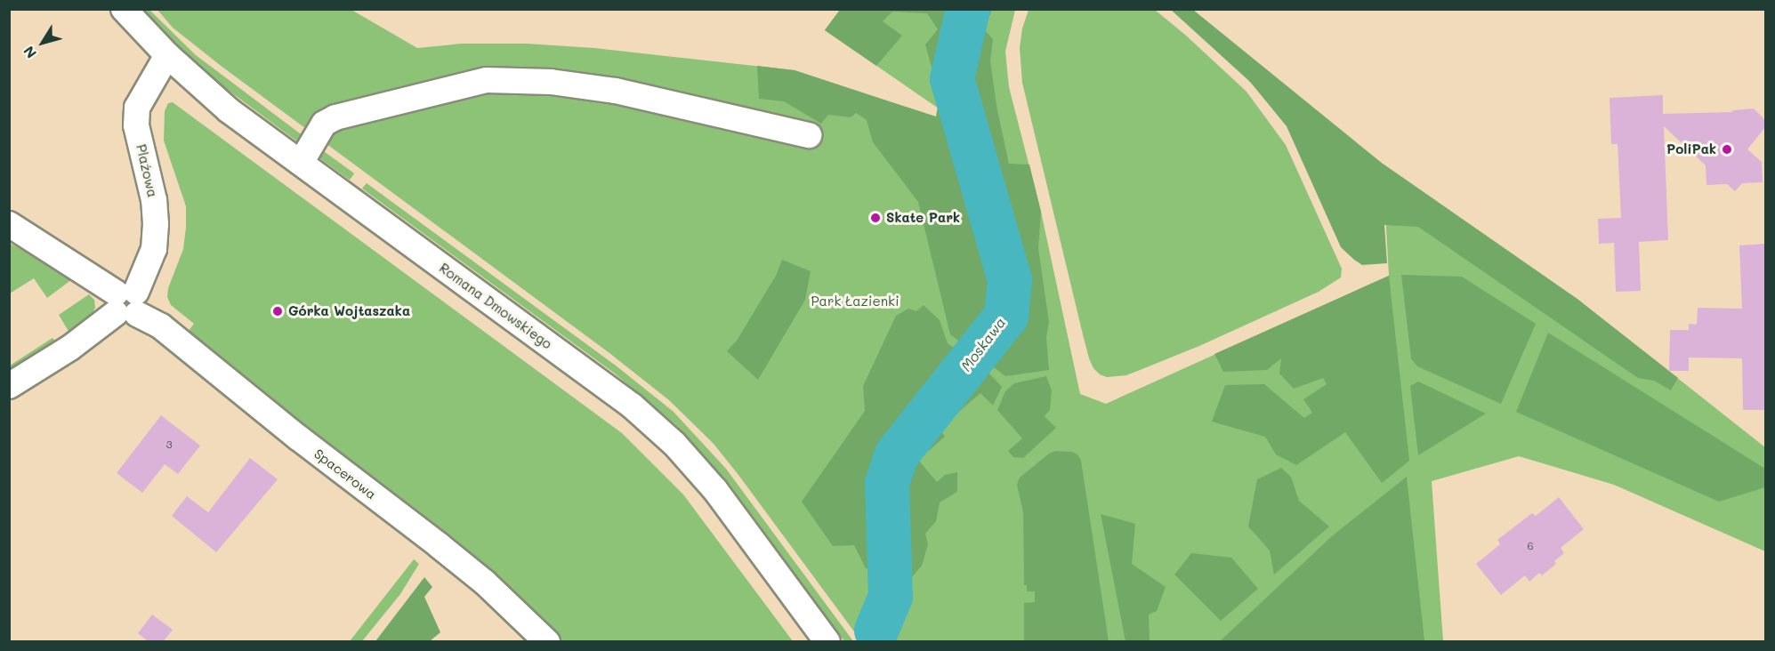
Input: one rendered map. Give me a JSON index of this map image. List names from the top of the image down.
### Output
{
  "streets": {
    "street": ["Plażowa", "Romana Dmowskiego", "Spacerowa"]
  },
  "crossings": [
    ["Plażowa", "Romana Dmowskiego"],
    ["Plażowa", "Spacerowa"]
  ],
  "water": ["Moskawa"],
  "parks": ["Park Łazienki"],
  "places": ["PoliPak", "Skate Park", "Górka Wojtaszaka"],
  "house_numbers": ["3", "6"],
  "north": "bottom left"
}
